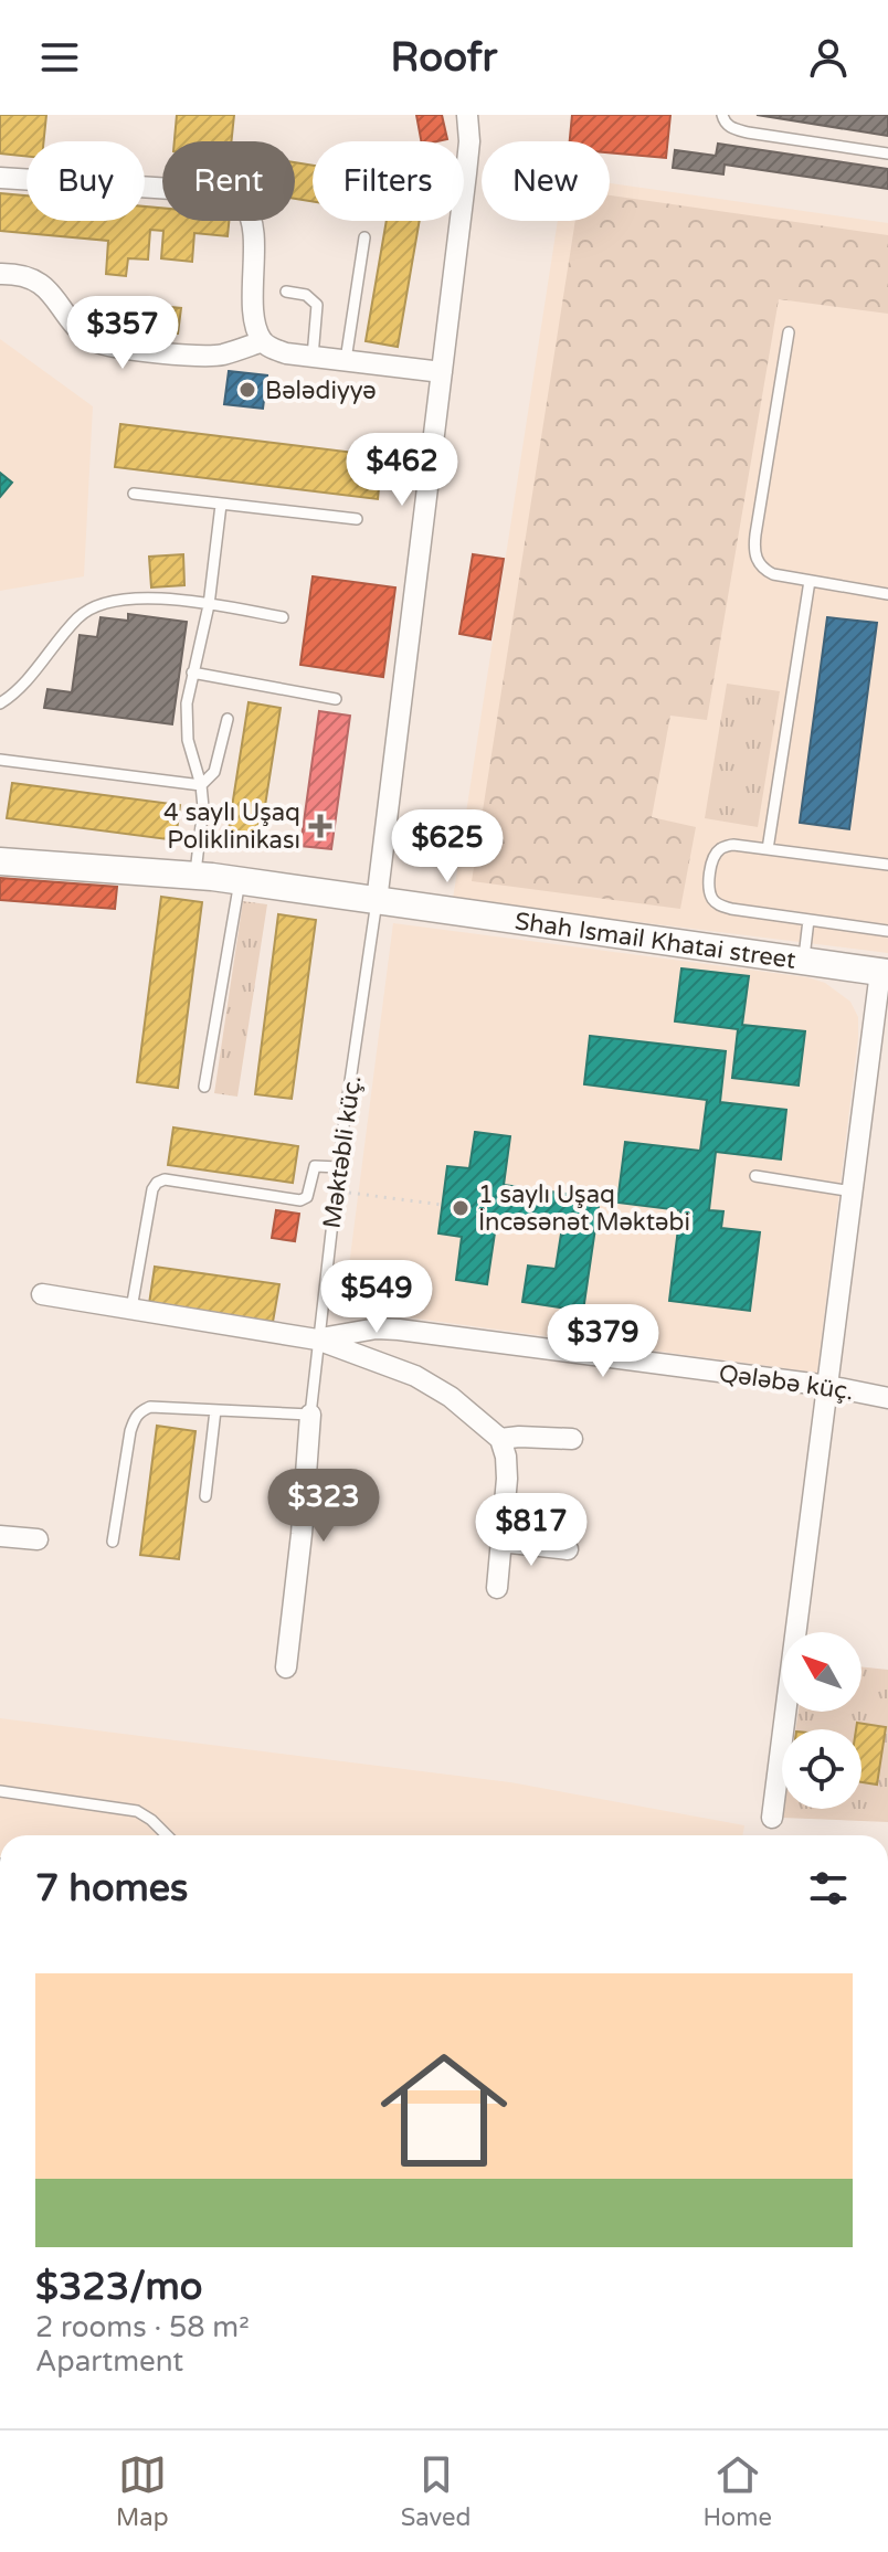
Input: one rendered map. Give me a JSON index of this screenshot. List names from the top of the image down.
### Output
{
  "streets": {
    "street": ["Shah Ismail Khatai street", "Qələbə küç."],
    "lane": ["Məktəbli küç."]
  },
  "crossings": [
    ["Shah Ismail Khatai street", "Məktəbli küç."],
    ["Məktəbli küç.", "Qələbə küç."]
  ],
  "places": {
    "other": ["Bələdiyyə", "1 saylı Uşaq İncəsənət Məktəbi"],
    "health": ["4 saylı Uşaq Poliklinikası"]
  },
  "north": "top left",
  "page": {
    "header": "Roofr",
    "chip": [
      "Buy",
      "Rent",
      "Filters",
      "New"
    ],
    "price": [
      "$357",
      "$462",
      "$625",
      "$549",
      "$379",
      "$323",
      "$817"
    ],
    "heading": "7 homes",
    "list": [
      {
        "name": "$323/mo",
        "note": "2 rooms · 58 m² · Apartment"
      }
    ],
    "tabs": ["Map", "Saved", "Home"]
  }
}
